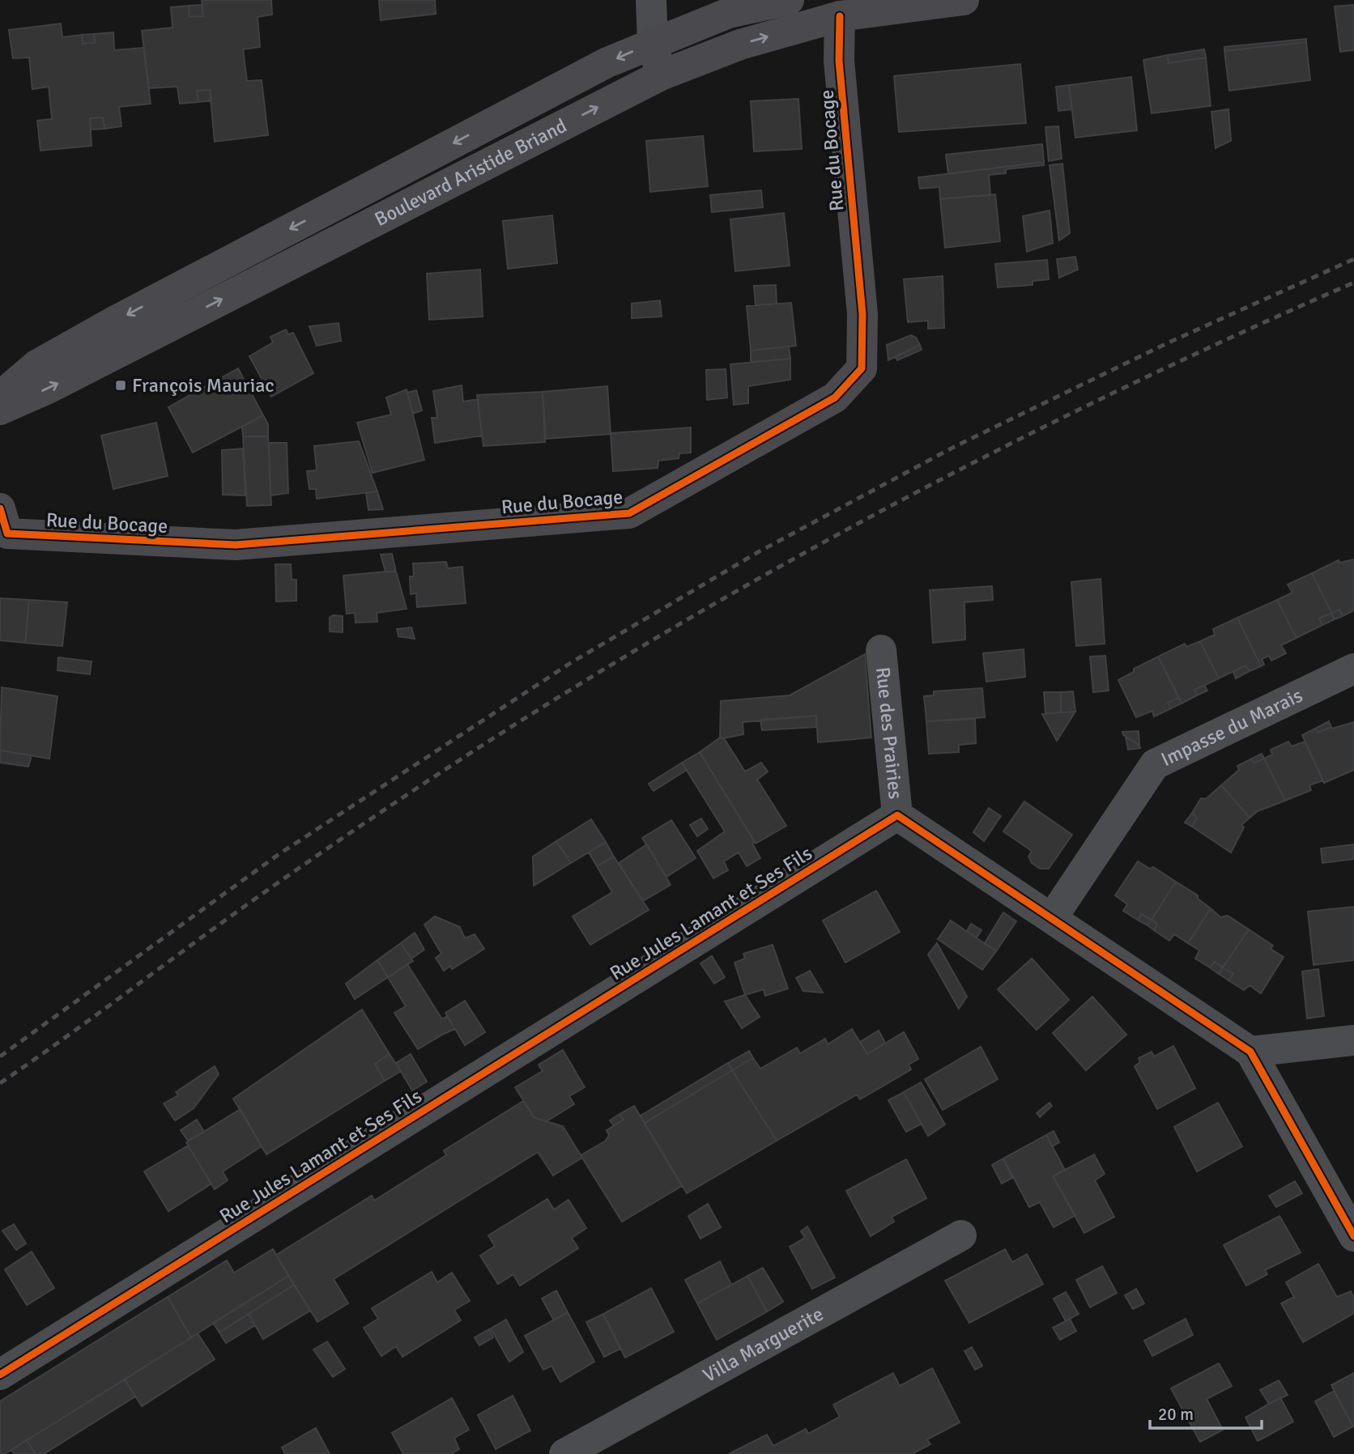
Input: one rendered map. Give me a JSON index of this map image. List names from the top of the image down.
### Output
{
  "streets": {
    "main road": ["Rue du Bocage", "Boulevard Aristide Briand"],
    "street": [
      "Impasse du Marais",
      "Rue des Prairies",
      "Rue Jules Lamant et Ses Fils",
      "Villa Marguerite"
    ]
  },
  "crossings": [
    ["Rue du Bocage", "Boulevard Aristide Briand"],
    ["Rue des Prairies", "Rue Jules Lamant et Ses Fils"]
  ],
  "places": {
    "transit": ["François Mauriac"]
  },
  "scale_bar": "20 m"
}
